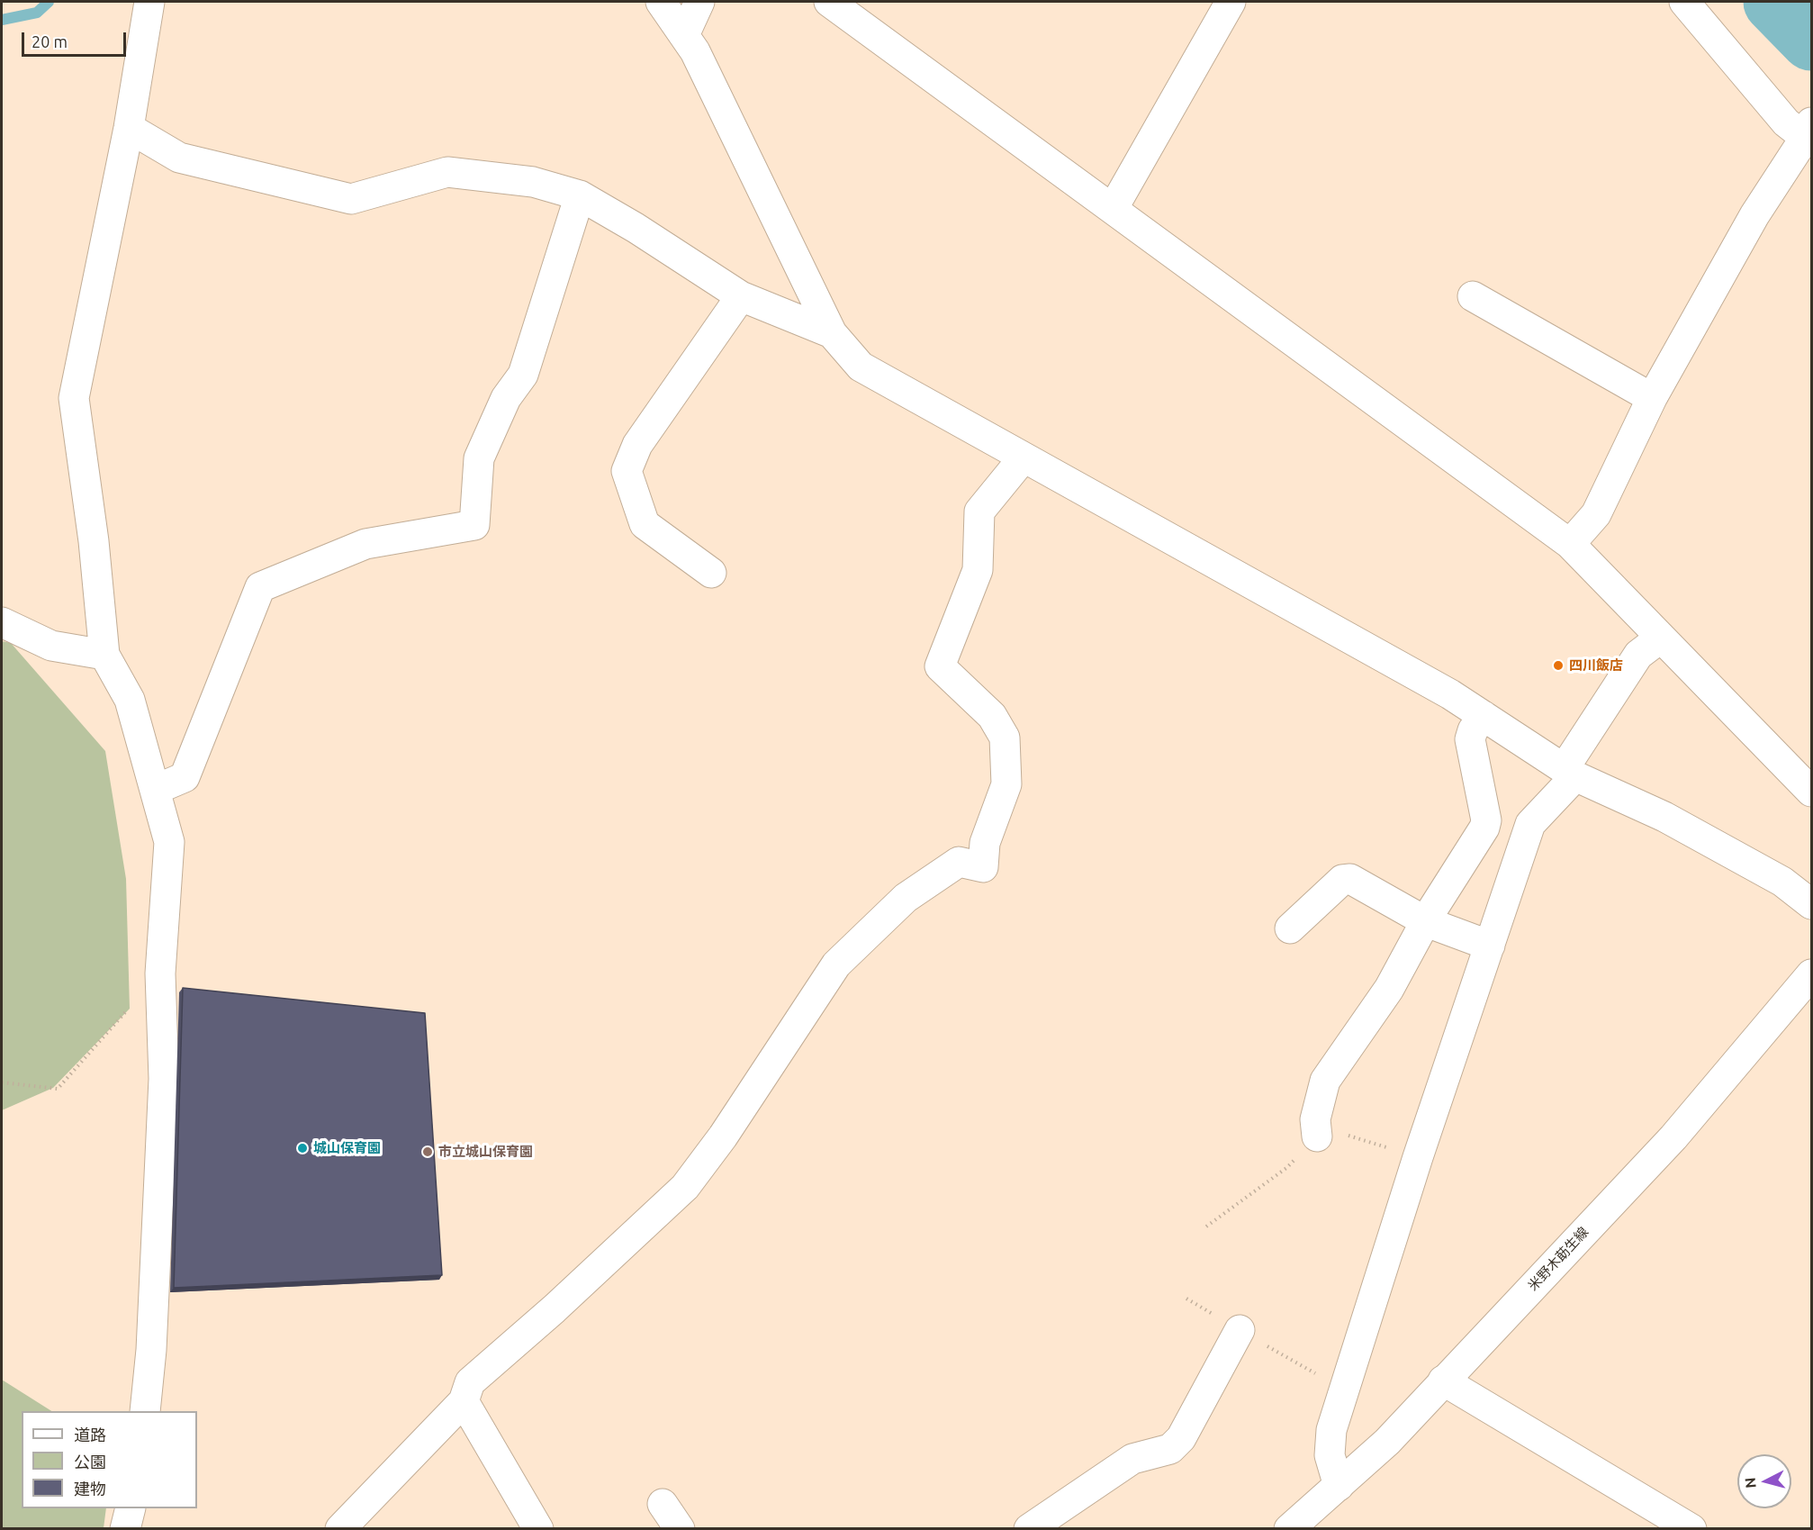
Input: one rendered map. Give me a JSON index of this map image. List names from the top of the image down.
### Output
{
  "streets": {
    "street": ["米野木莇生線"]
  },
  "places": ["四川飯店", "城山保育園", "市立城山保育園"],
  "legend": ["道路", "公園", "建物"],
  "scale_bar": "20 m",
  "north": "left"
}
